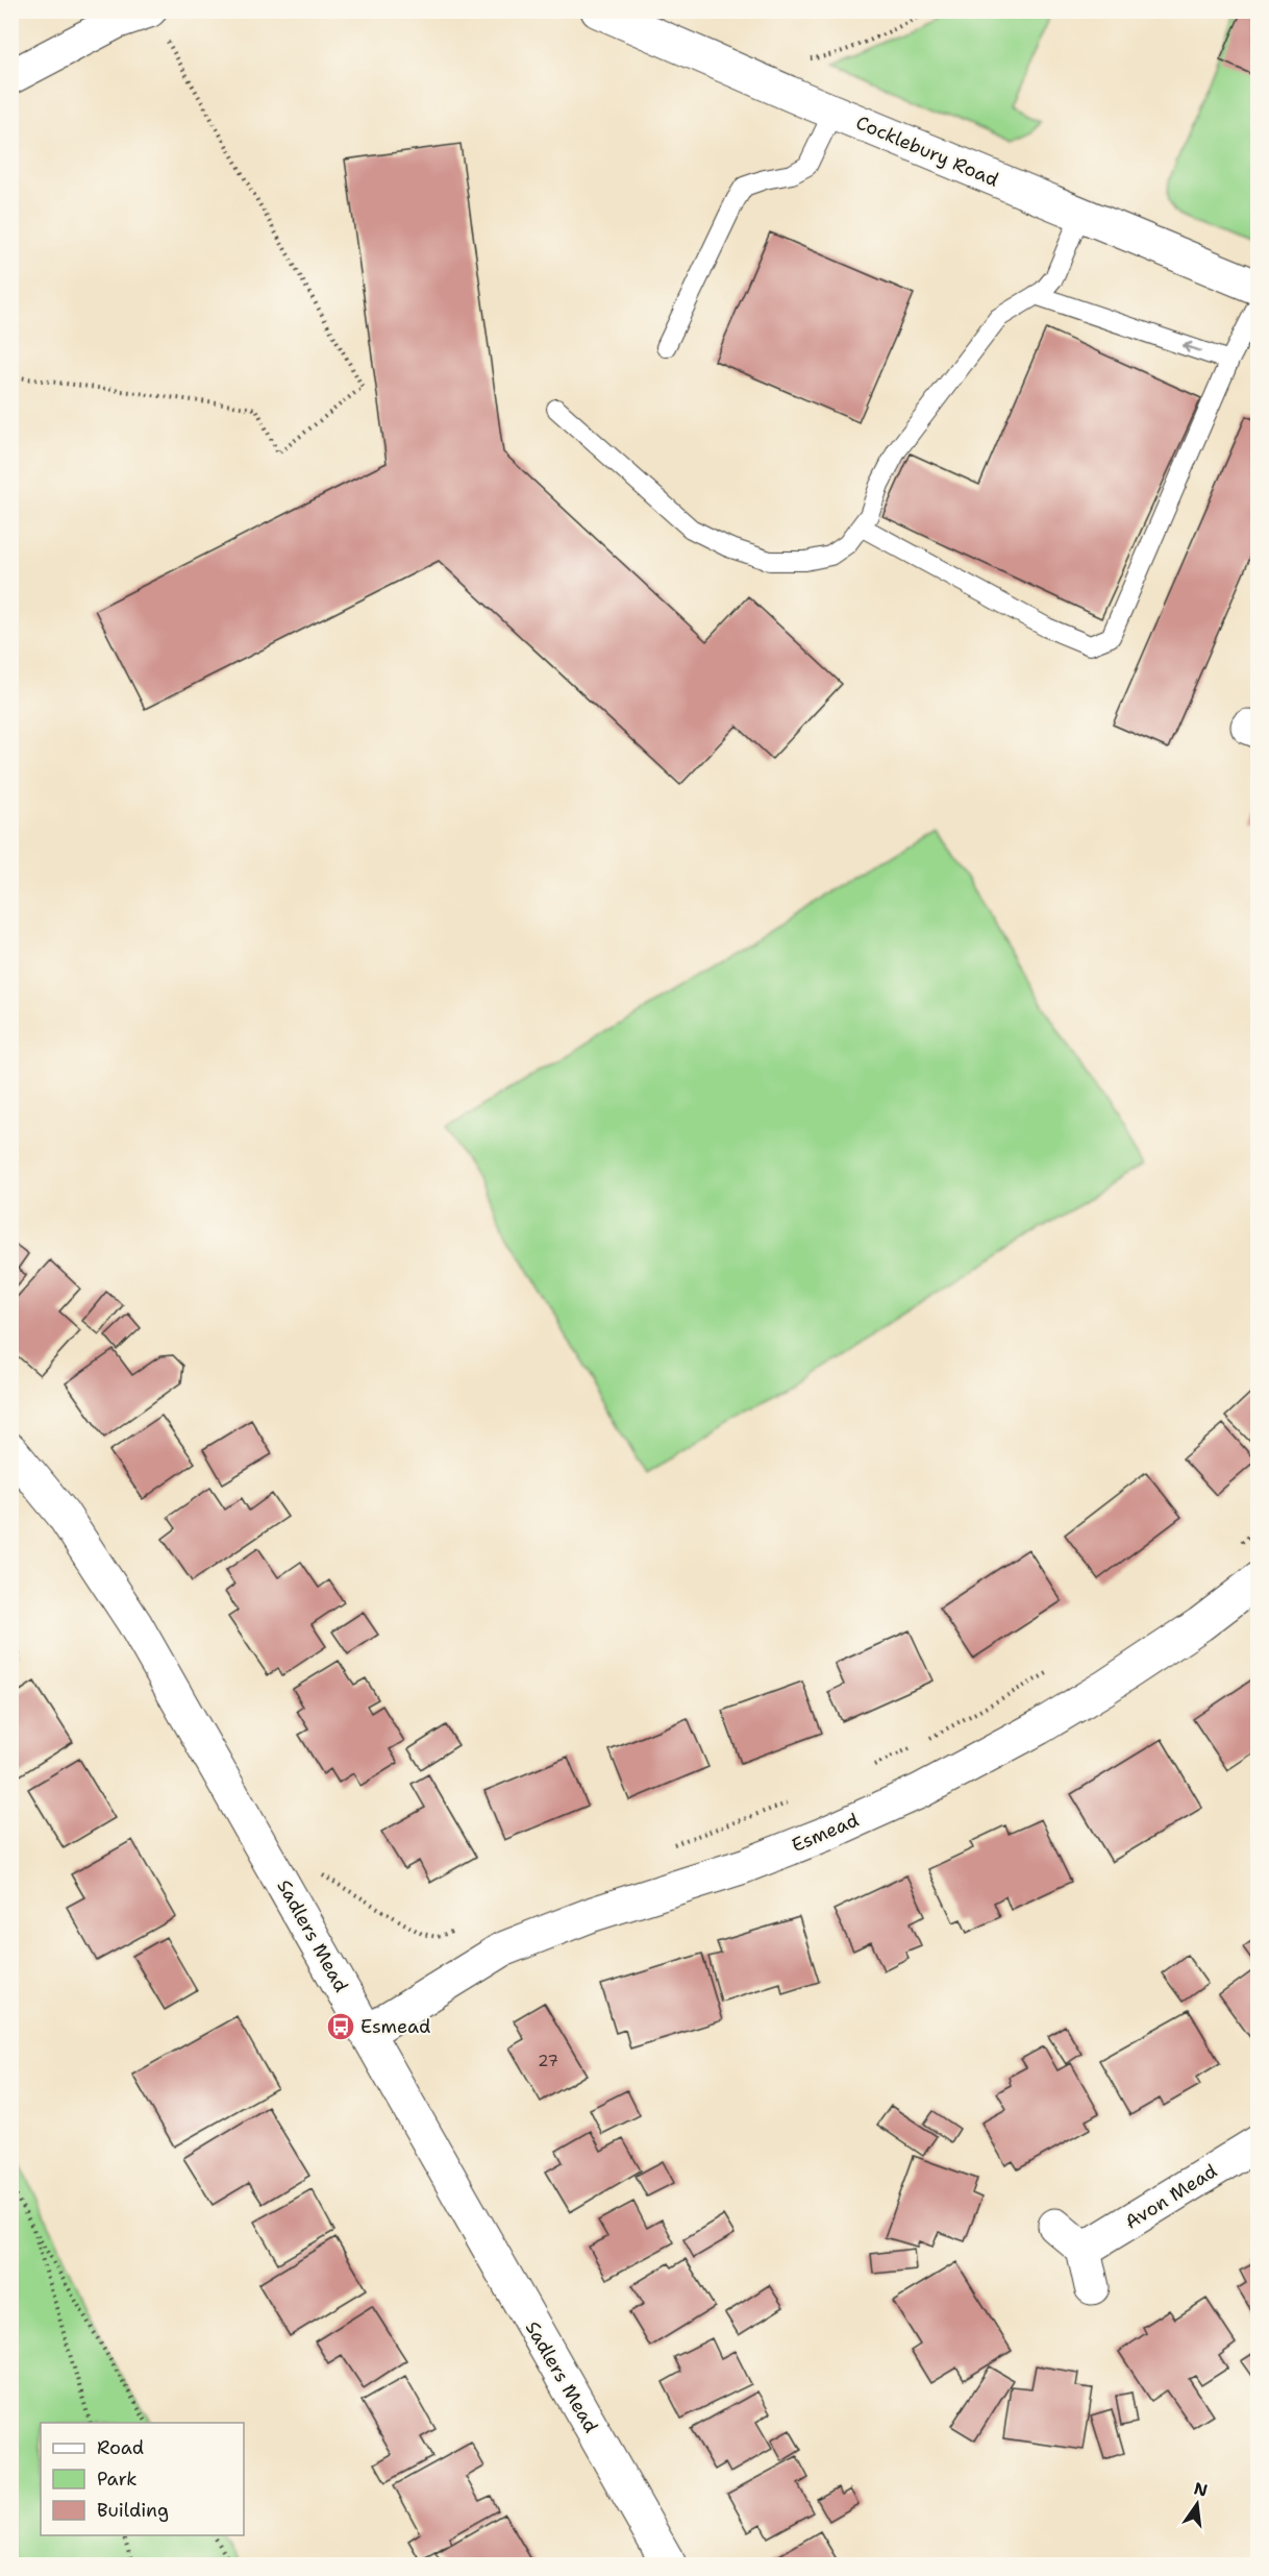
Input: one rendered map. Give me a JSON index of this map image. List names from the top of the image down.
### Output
{
  "streets": {
    "street": [
      "Cocklebury Road",
      "Esmead",
      "Sadlers Mead",
      "Avon Mead"
    ]
  },
  "crossings": [
    ["Esmead", "Sadlers Mead"]
  ],
  "places": {
    "bus stop": ["Esmead"]
  },
  "house_numbers": ["27"],
  "legend": ["Road", "Park", "Building"],
  "north": "top"
}
